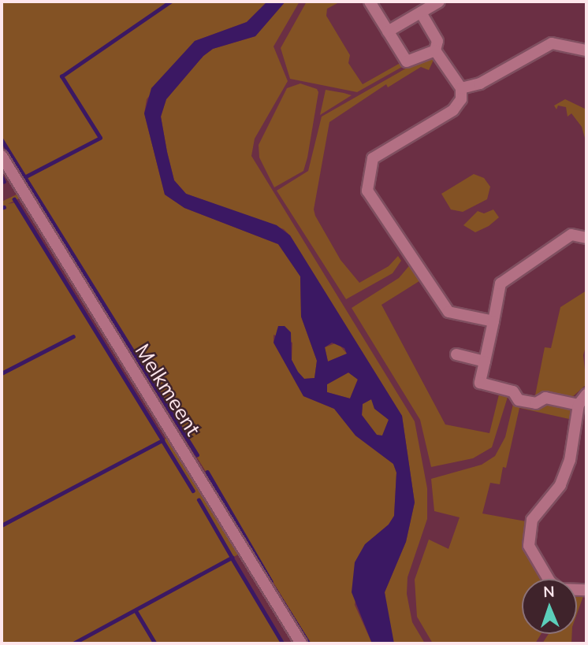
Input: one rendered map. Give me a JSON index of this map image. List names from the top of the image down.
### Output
{
  "streets": {
    "street": ["Melkmeent"]
  },
  "north": "top"
}
